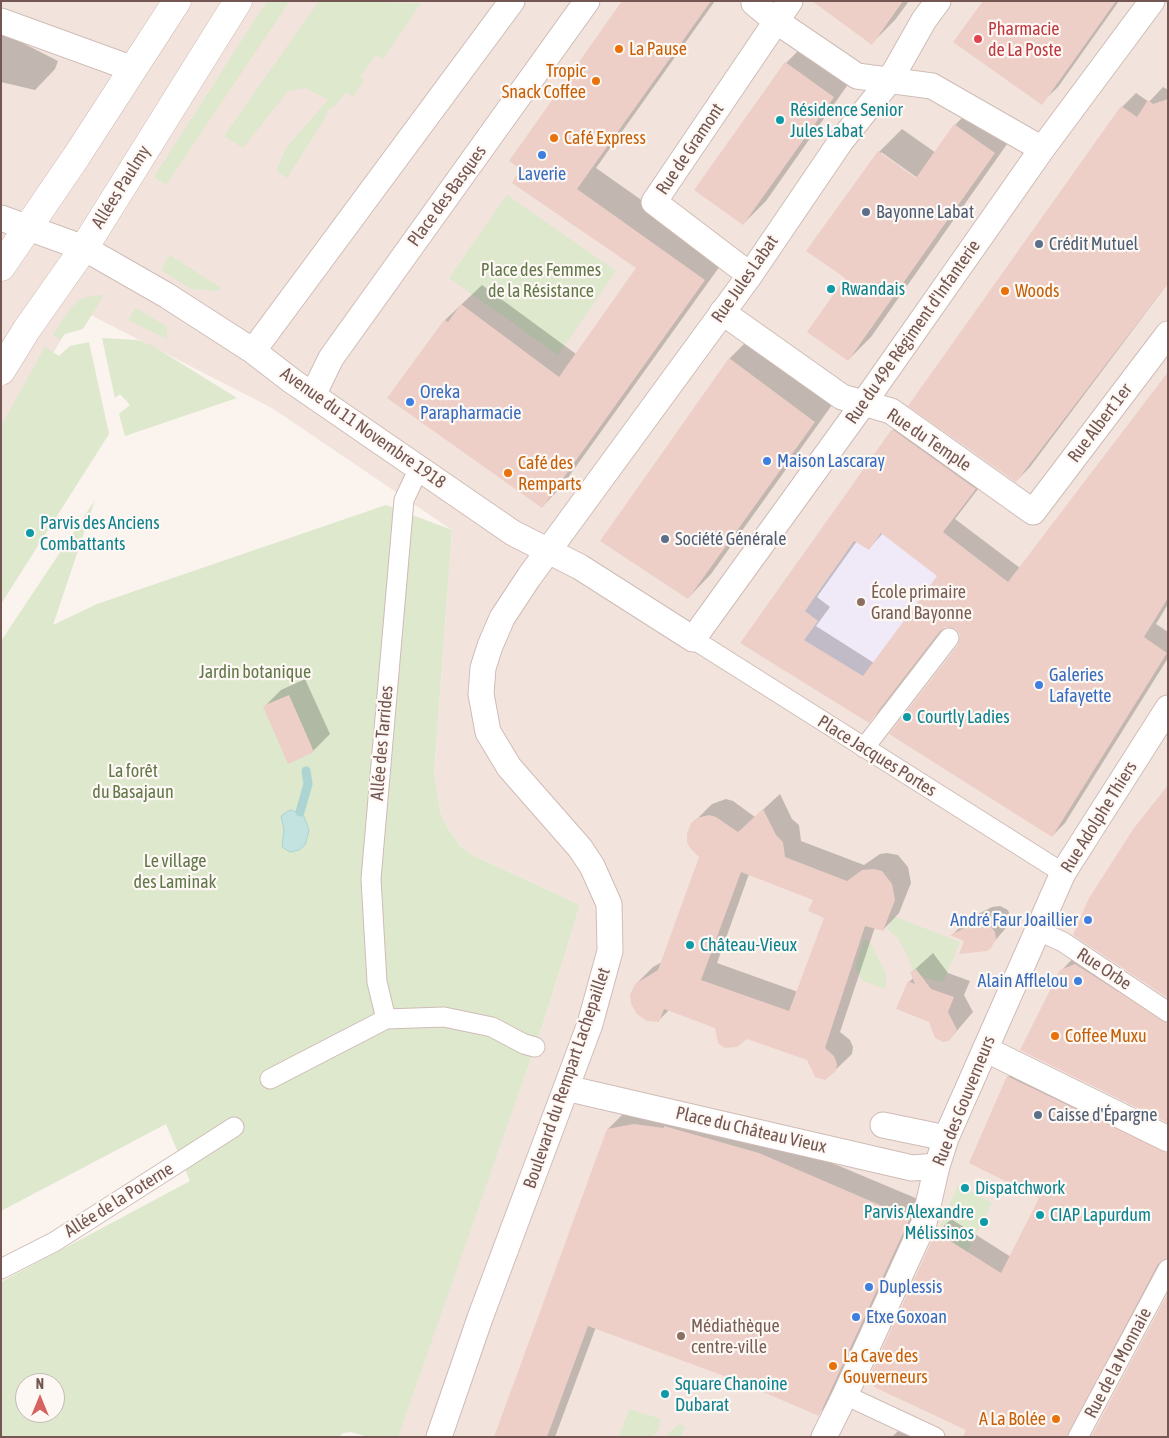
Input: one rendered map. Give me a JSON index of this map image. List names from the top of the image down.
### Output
{
  "streets": {
    "main road": ["Allées Paulmy"],
    "street": [
      "Rue de Gramont",
      "Place des Basques",
      "Rue Jules Labat",
      "Rue du 49e Régiment d'Infanterie",
      "Rue Albert 1er",
      "Avenue du 11 Novembre 1918",
      "Rue du Temple",
      "Allée des Tarrides",
      "Place Jacques Portes",
      "Rue Adolphe Thiers",
      "Rue Orbe",
      "Boulevard du Rempart Lachepaillet",
      "Rue des Gouverneurs",
      "Place du Château Vieux",
      "Allée de la Poterne",
      "Rue de la Monnaie"
    ]
  },
  "crossings": [
    ["Rue de Gramont", "Rue Jules Labat"],
    ["Allées Paulmy", "Avenue du 11 Novembre 1918"],
    ["Place des Basques", "Avenue du 11 Novembre 1918"],
    ["Rue Jules Labat", "Avenue du 11 Novembre 1918"],
    ["Rue Jules Labat", "Rue du Temple"],
    ["Rue Jules Labat", "Boulevard du Rempart Lachepaillet"],
    ["Rue du 49e Régiment d'Infanterie", "Avenue du 11 Novembre 1918"],
    ["Rue du 49e Régiment d'Infanterie", "Rue du Temple"],
    ["Rue du 49e Régiment d'Infanterie", "Place Jacques Portes"],
    ["Rue Albert 1er", "Rue du Temple"],
    ["Avenue du 11 Novembre 1918", "Allée des Tarrides"],
    ["Avenue du 11 Novembre 1918", "Place Jacques Portes"],
    ["Avenue du 11 Novembre 1918", "Boulevard du Rempart Lachepaillet"],
    ["Place Jacques Portes", "Rue Adolphe Thiers"],
    ["Rue Adolphe Thiers", "Rue Orbe"],
    ["Rue Adolphe Thiers", "Rue des Gouverneurs"],
    ["Rue Orbe", "Rue des Gouverneurs"],
    ["Boulevard du Rempart Lachepaillet", "Place du Château Vieux"],
    ["Rue des Gouverneurs", "Place du Château Vieux"]
  ],
  "parks": [
    "Place des Femmes de la Résistance",
    "Jardin botanique",
    "La forêt du Basajaun",
    "Le village des Laminak"
  ],
  "places": [
    "Pharmacie de La Poste",
    "La Pause",
    "Tropic Snack Coffee",
    "Résidence Senior Jules Labat",
    "Café Express",
    "Laverie",
    "Bayonne Labat",
    "Crédit Mutuel",
    "Rwandais",
    "Woods",
    "Oreka Parapharmacie",
    "Maison Lascaray",
    "Café des Remparts",
    "Parvis des Anciens Combattants",
    "Société Générale",
    "École primaire Grand Bayonne",
    "Galeries Lafayette",
    "Courtly Ladies",
    "André Faur Joaillier",
    "Château-Vieux",
    "Alain Afflelou",
    "Coffee Muxu",
    "Caisse d'Épargne",
    "Dispatchwork",
    "CIAP Lapurdum",
    "Parvis Alexandre Mélissinos",
    "Duplessis",
    "Etxe Goxoan",
    "Médiathèque centre-ville",
    "La Cave des Gouverneurs",
    "Square Chanoine Dubarat",
    "A La Bolée"
  ],
  "north": "top"
}
